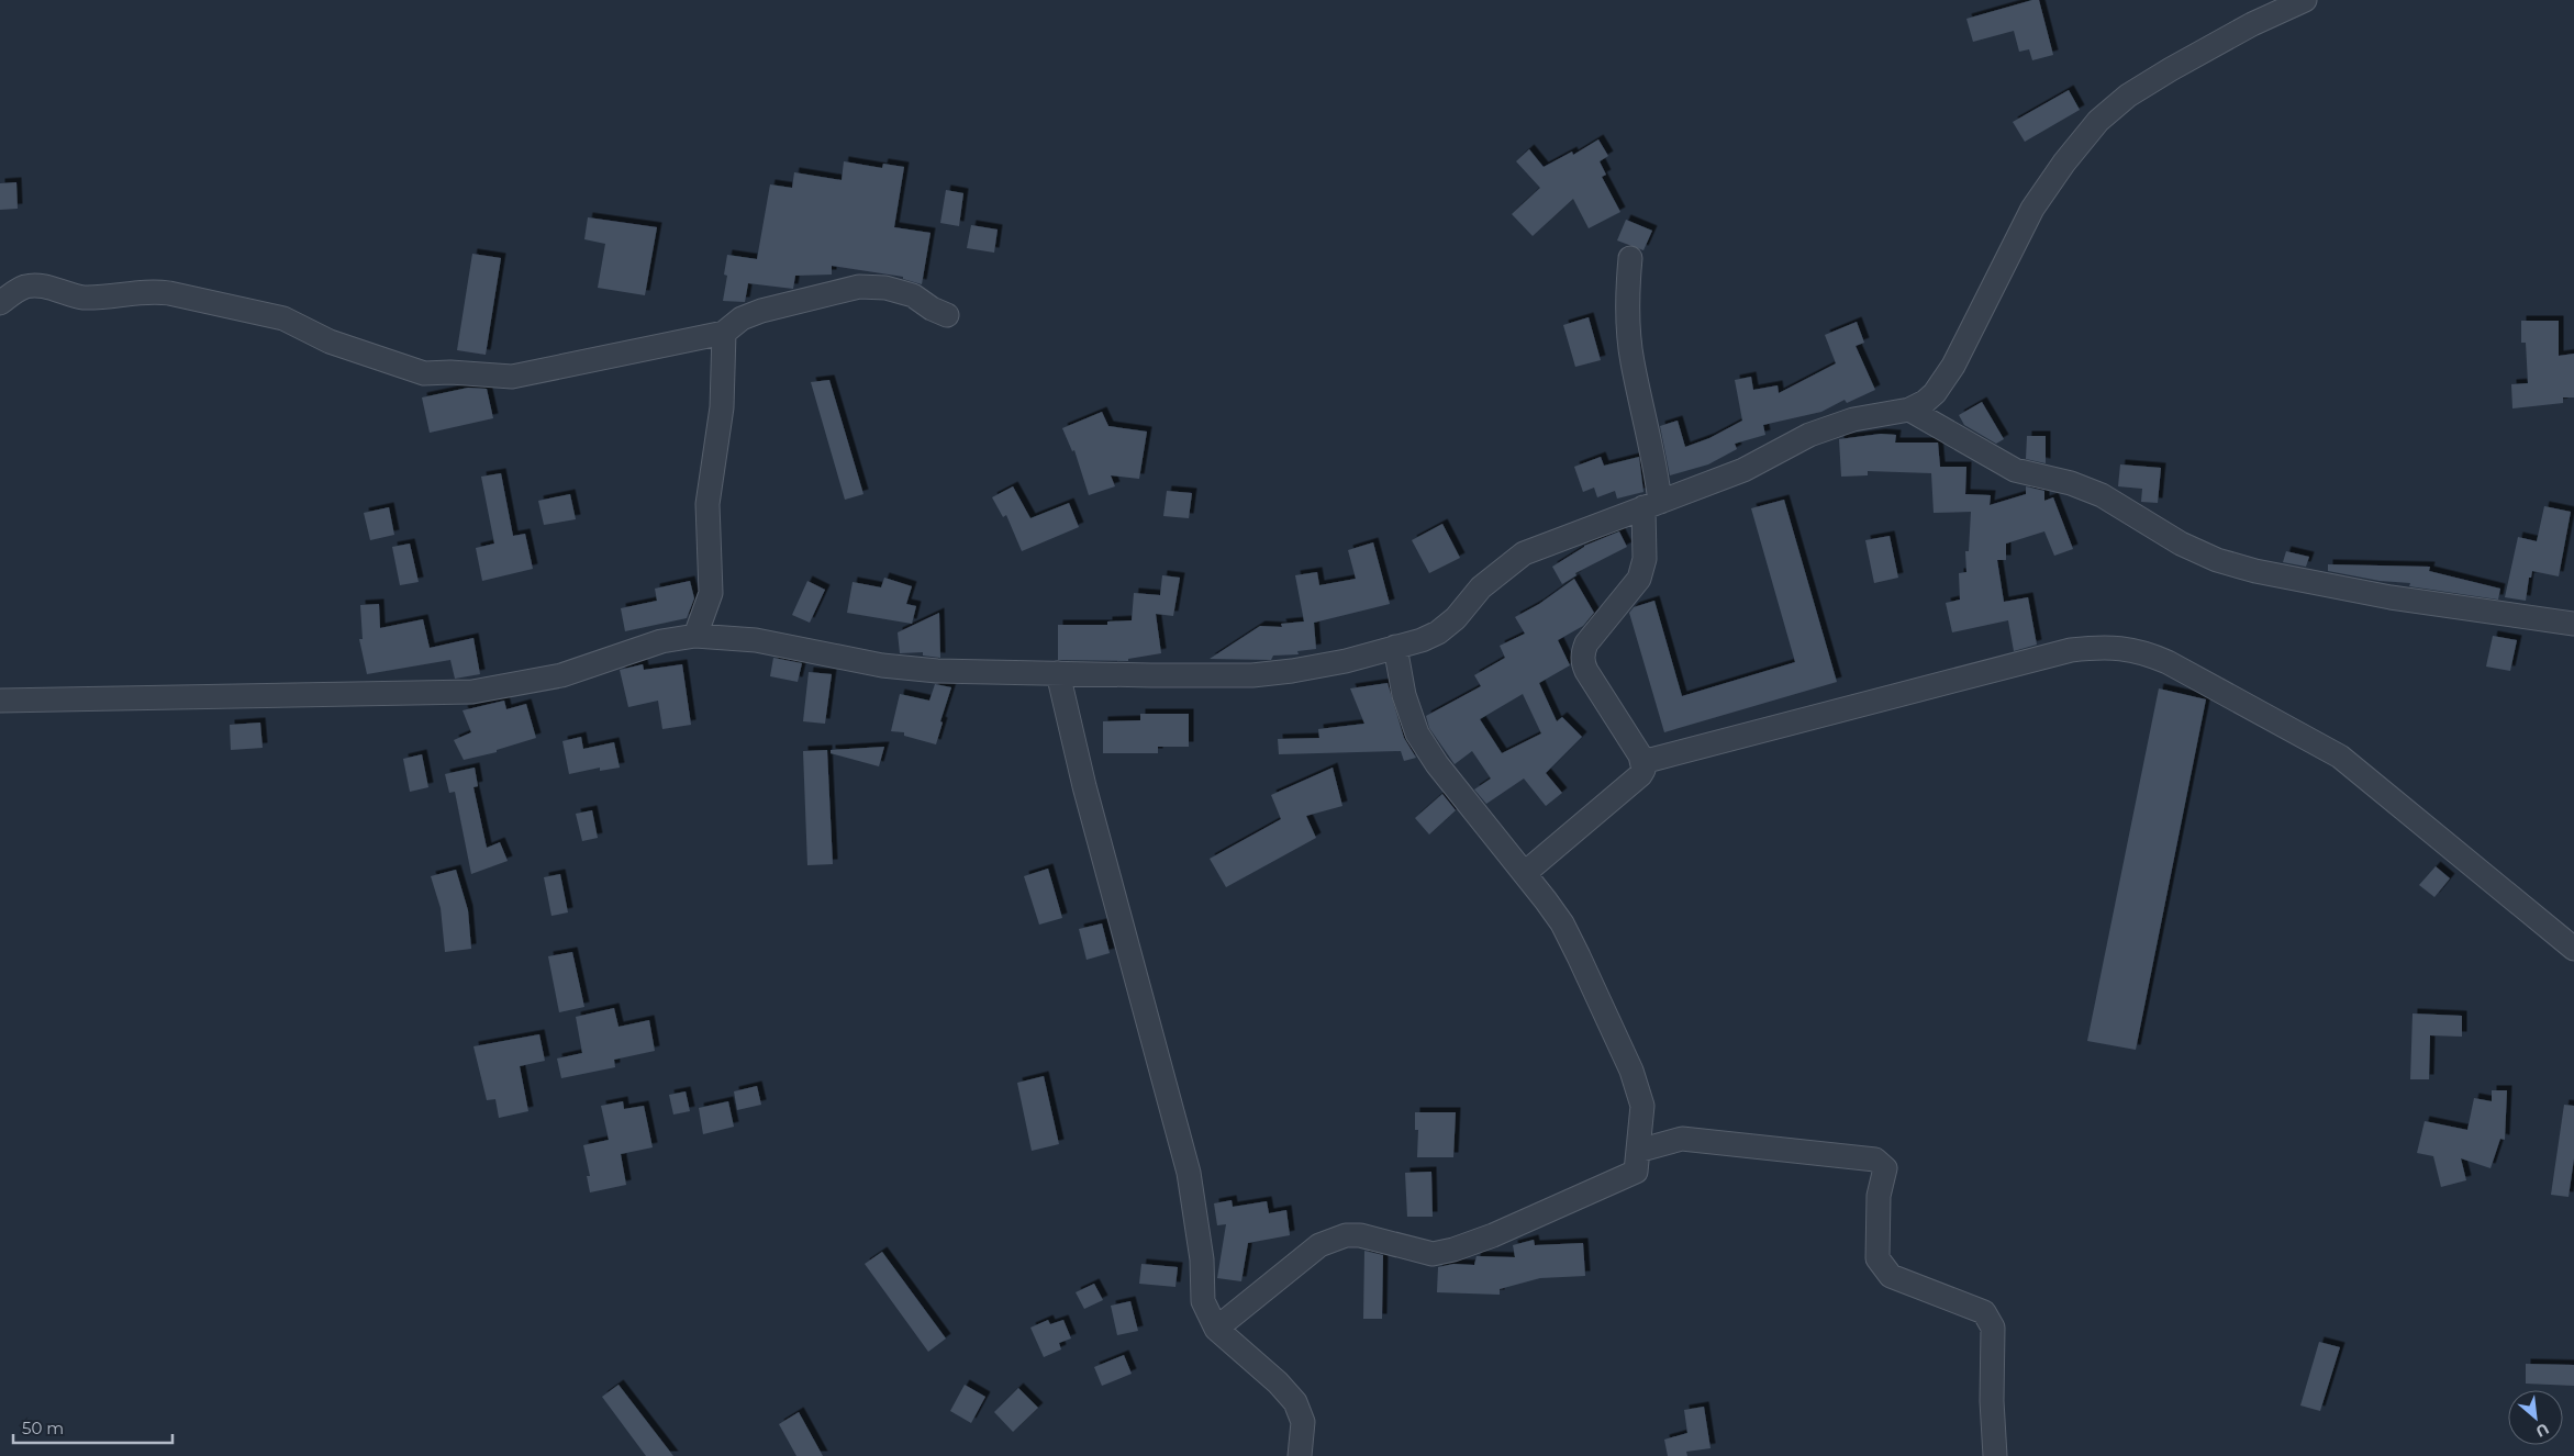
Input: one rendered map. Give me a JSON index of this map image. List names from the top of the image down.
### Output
{
  "scale_bar": "50 m",
  "north": "bottom right"
}
